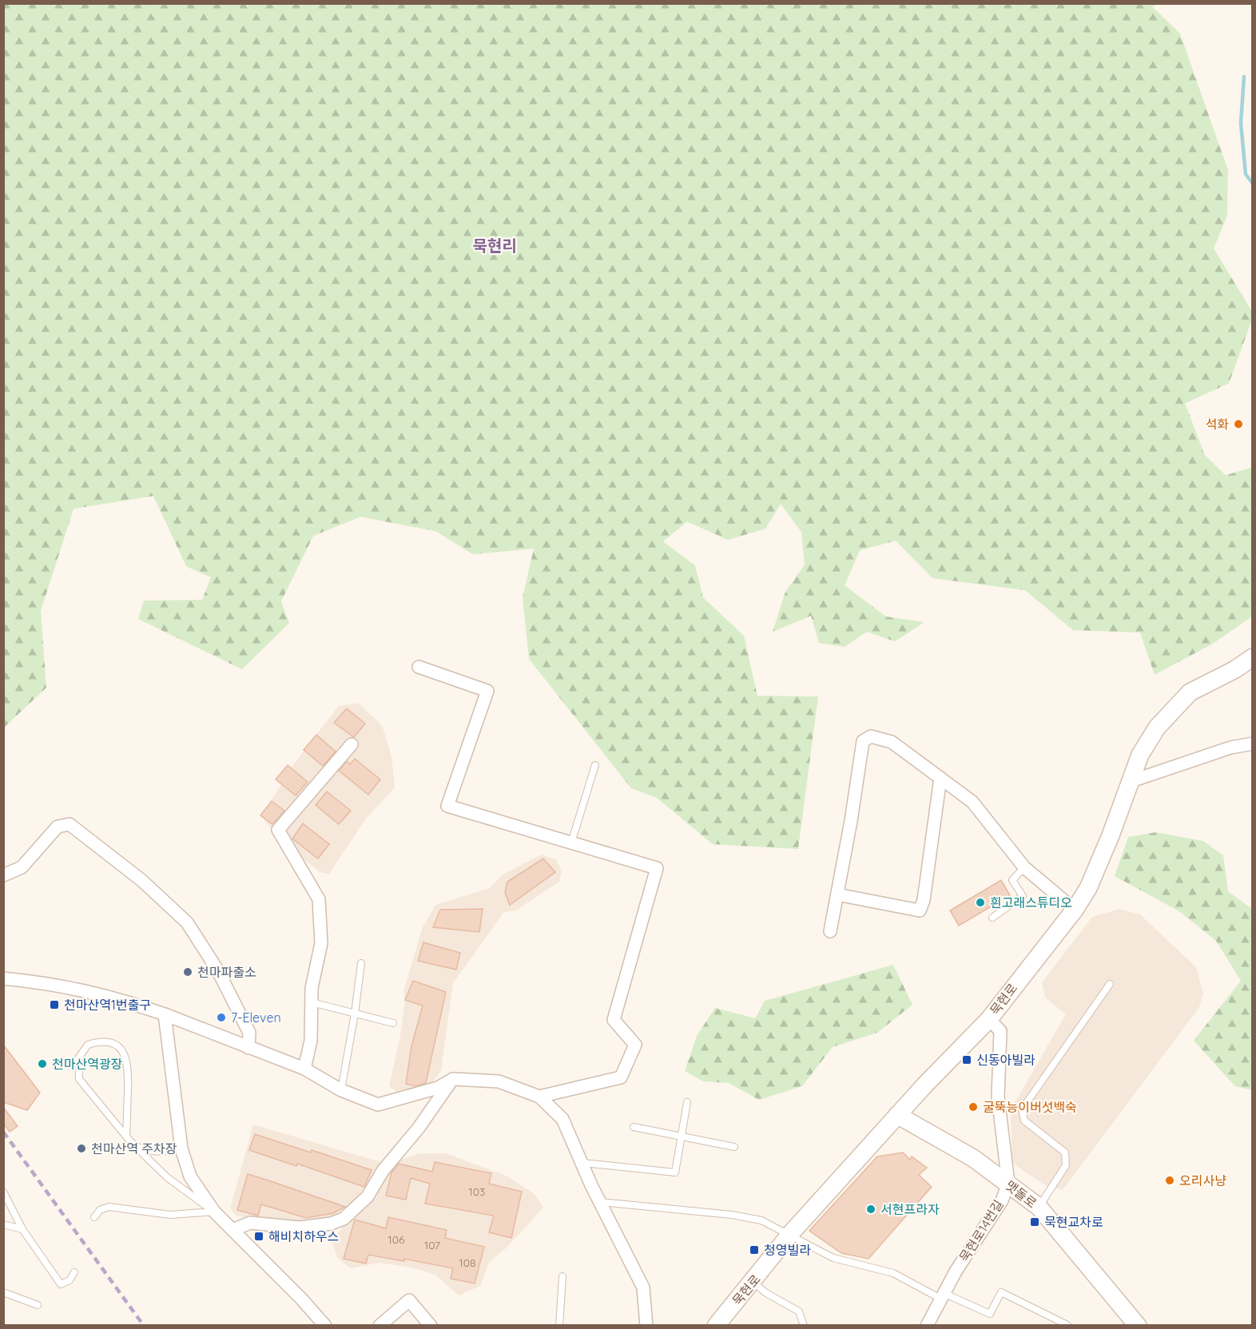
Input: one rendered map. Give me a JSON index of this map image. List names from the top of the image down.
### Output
{
  "streets": {
    "street": ["묵현로", "맷돌로", "묵현로14번길"]
  },
  "crossings": [
    ["묵현로", "맷돌로"],
    ["묵현로", "묵현로14번길"],
    ["맷돌로", "묵현로14번길"]
  ],
  "districts": ["묵현리"],
  "places": {
    "other": [
      "석화",
      "흰고래스튜디오",
      "천마파출소",
      "7-Eleven",
      "천마산역광장",
      "굴뚝능이버섯백숙",
      "천마산역 주차장",
      "오리사냥",
      "서현프라자"
    ],
    "transit": [
      "천마산역1번출구",
      "신동아빌라",
      "묵현교차로",
      "해비치하우스",
      "청영빌라"
    ]
  },
  "house_numbers": [
    "103",
    "106",
    "107",
    "108"
  ]
}
